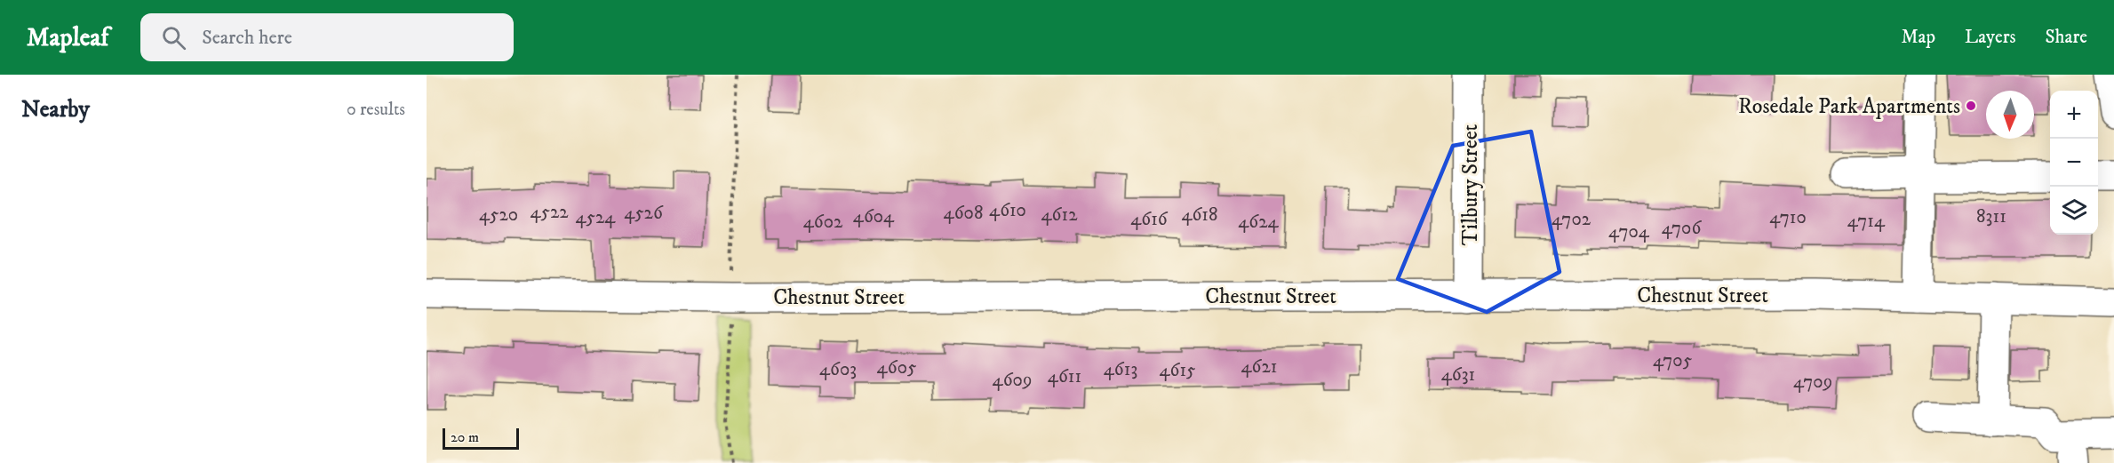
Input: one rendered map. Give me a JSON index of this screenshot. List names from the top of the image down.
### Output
{
  "streets": {
    "street": ["Tilbury Street", "Chestnut Street"]
  },
  "crossings": [
    ["Tilbury Street", "Chestnut Street"]
  ],
  "places": ["Rosedale Park Apartments"],
  "house_numbers": [
    "4610",
    "4522",
    "4526",
    "4608",
    "4520",
    "4612",
    "4618",
    "4604",
    "8311",
    "4524",
    "4710",
    "4616",
    "4702",
    "4714",
    "4602",
    "4624",
    "4706",
    "4704",
    "4705",
    "4621",
    "4605",
    "4603",
    "4613",
    "4615",
    "4631",
    "4611",
    "4609",
    "4709"
  ],
  "scale_bar": "20 m",
  "north": "bottom",
  "page": {
    "header": "Mapleaf",
    "search": "Search here",
    "nav": ["Map", "Layers", "Share"],
    "heading": ["Nearby", "0 results"],
    "map_buttons": ["+", "−"],
    "scale": "20 m"
  }
}
